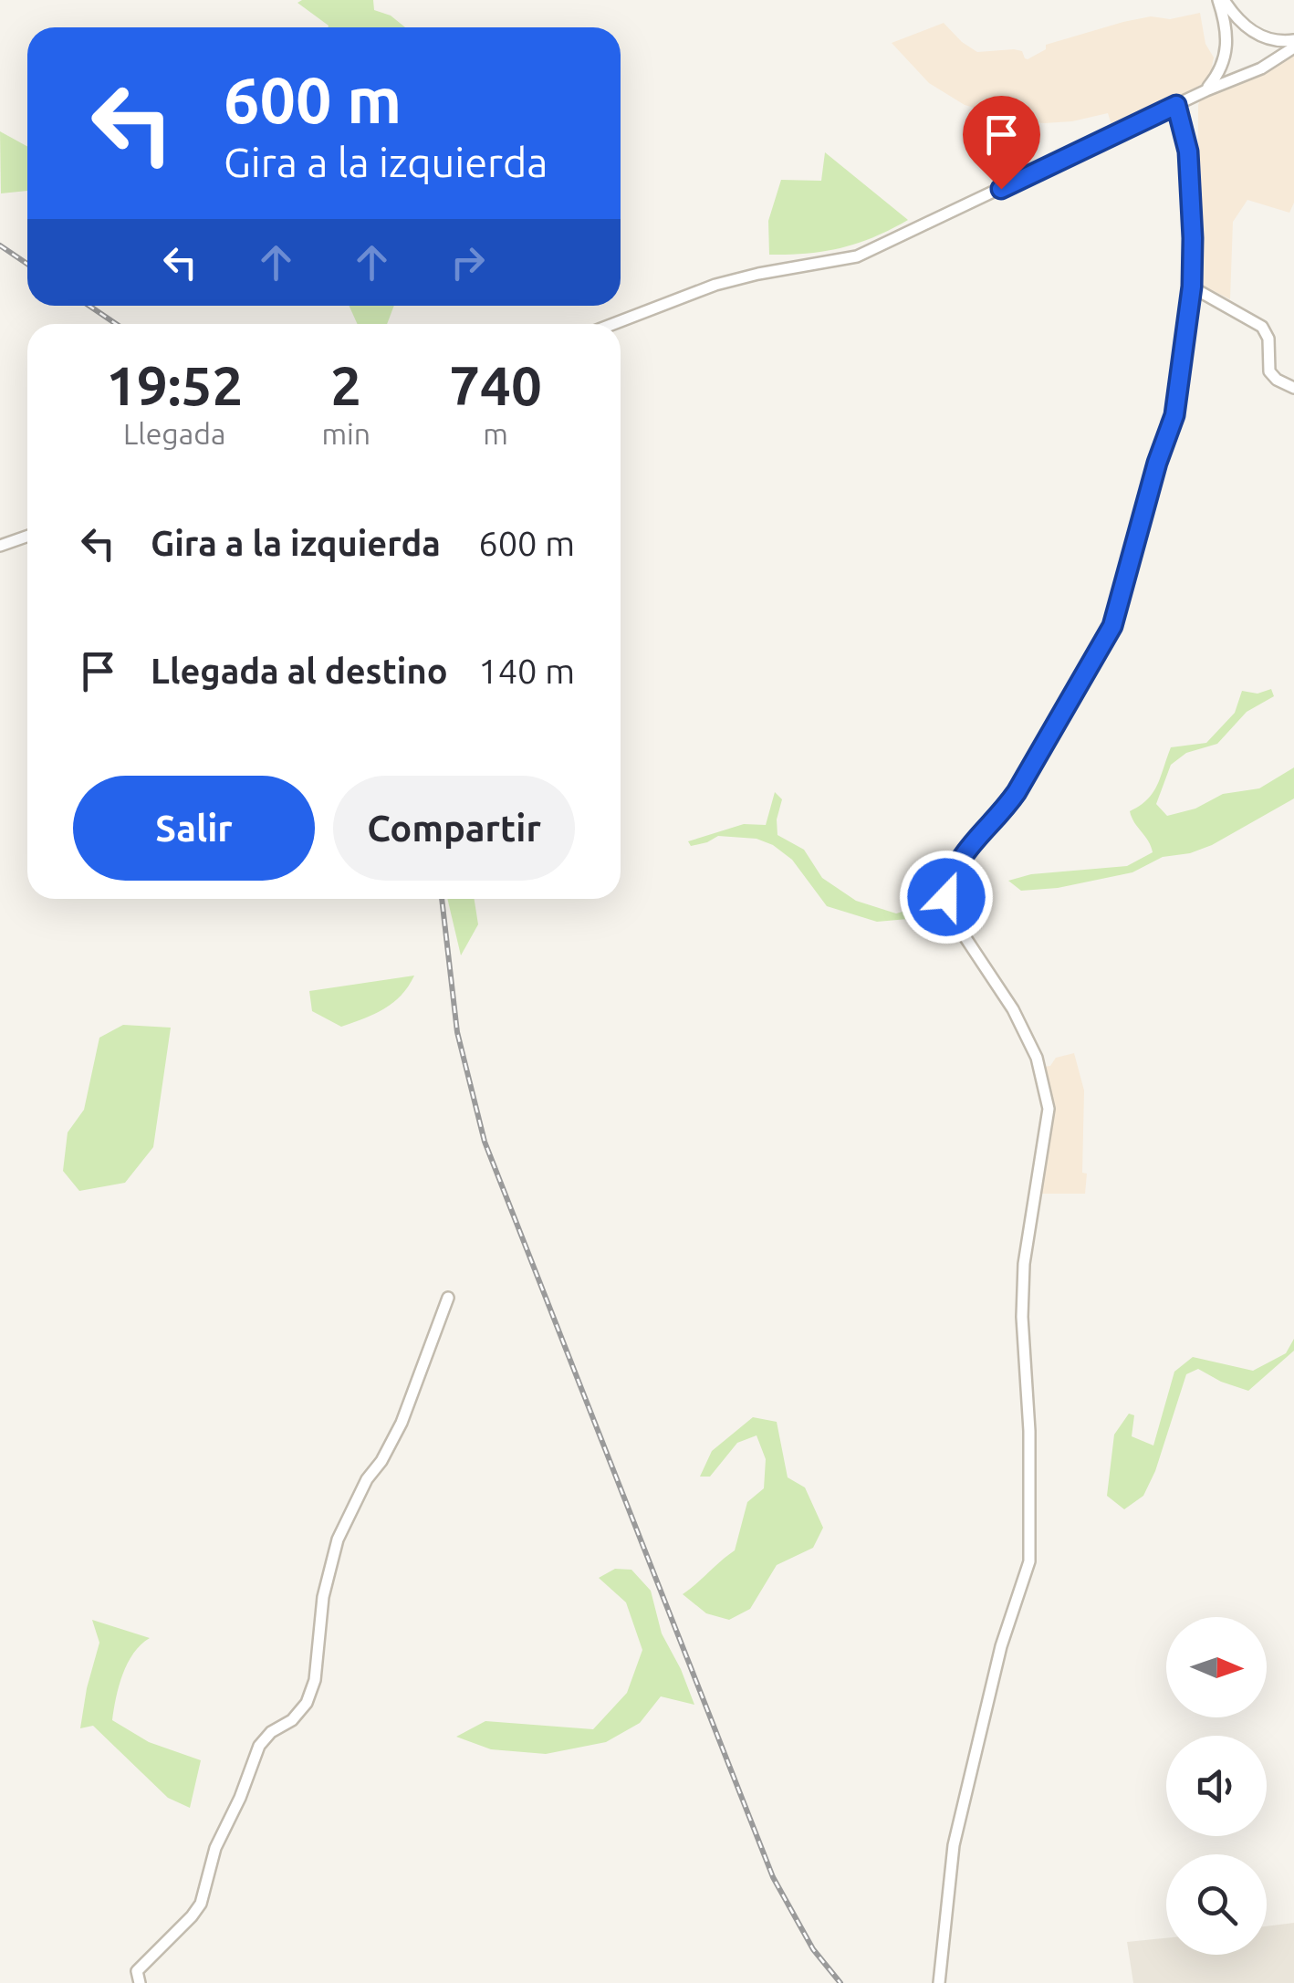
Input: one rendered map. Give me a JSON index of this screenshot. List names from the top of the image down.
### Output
{
  "north": "right",
  "page": {
    "turn": ["600 m", "Gira a la izquierda"],
    "eta": [
      "19:52",
      "Llegada",
      "2",
      "min",
      "740",
      "m"
    ],
    "list": [
      {
        "name": "Gira a la izquierda",
        "value": "600 m"
      },
      {
        "name": "Llegada al destino",
        "value": "140 m"
      }
    ],
    "buttons": ["Salir", "Compartir"]
  }
}
